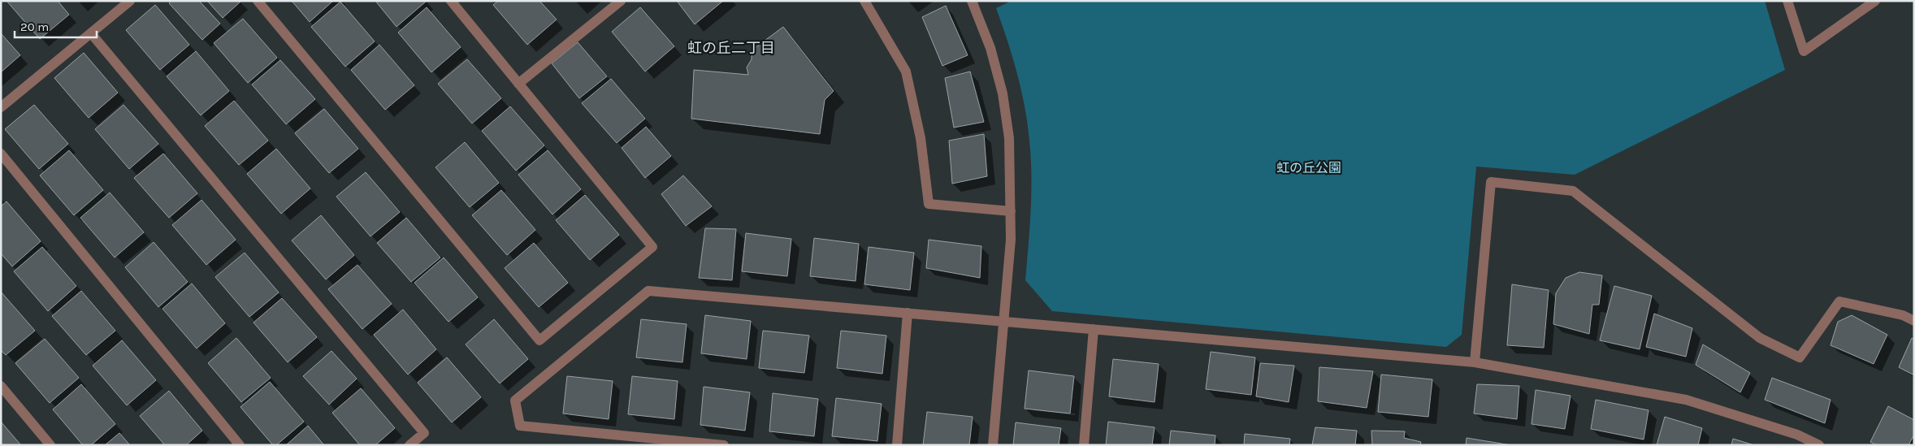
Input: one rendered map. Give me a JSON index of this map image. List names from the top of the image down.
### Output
{
  "districts": ["虹の丘二丁目"],
  "parks": ["虹の丘公園"],
  "scale_bar": "20 m"
}
